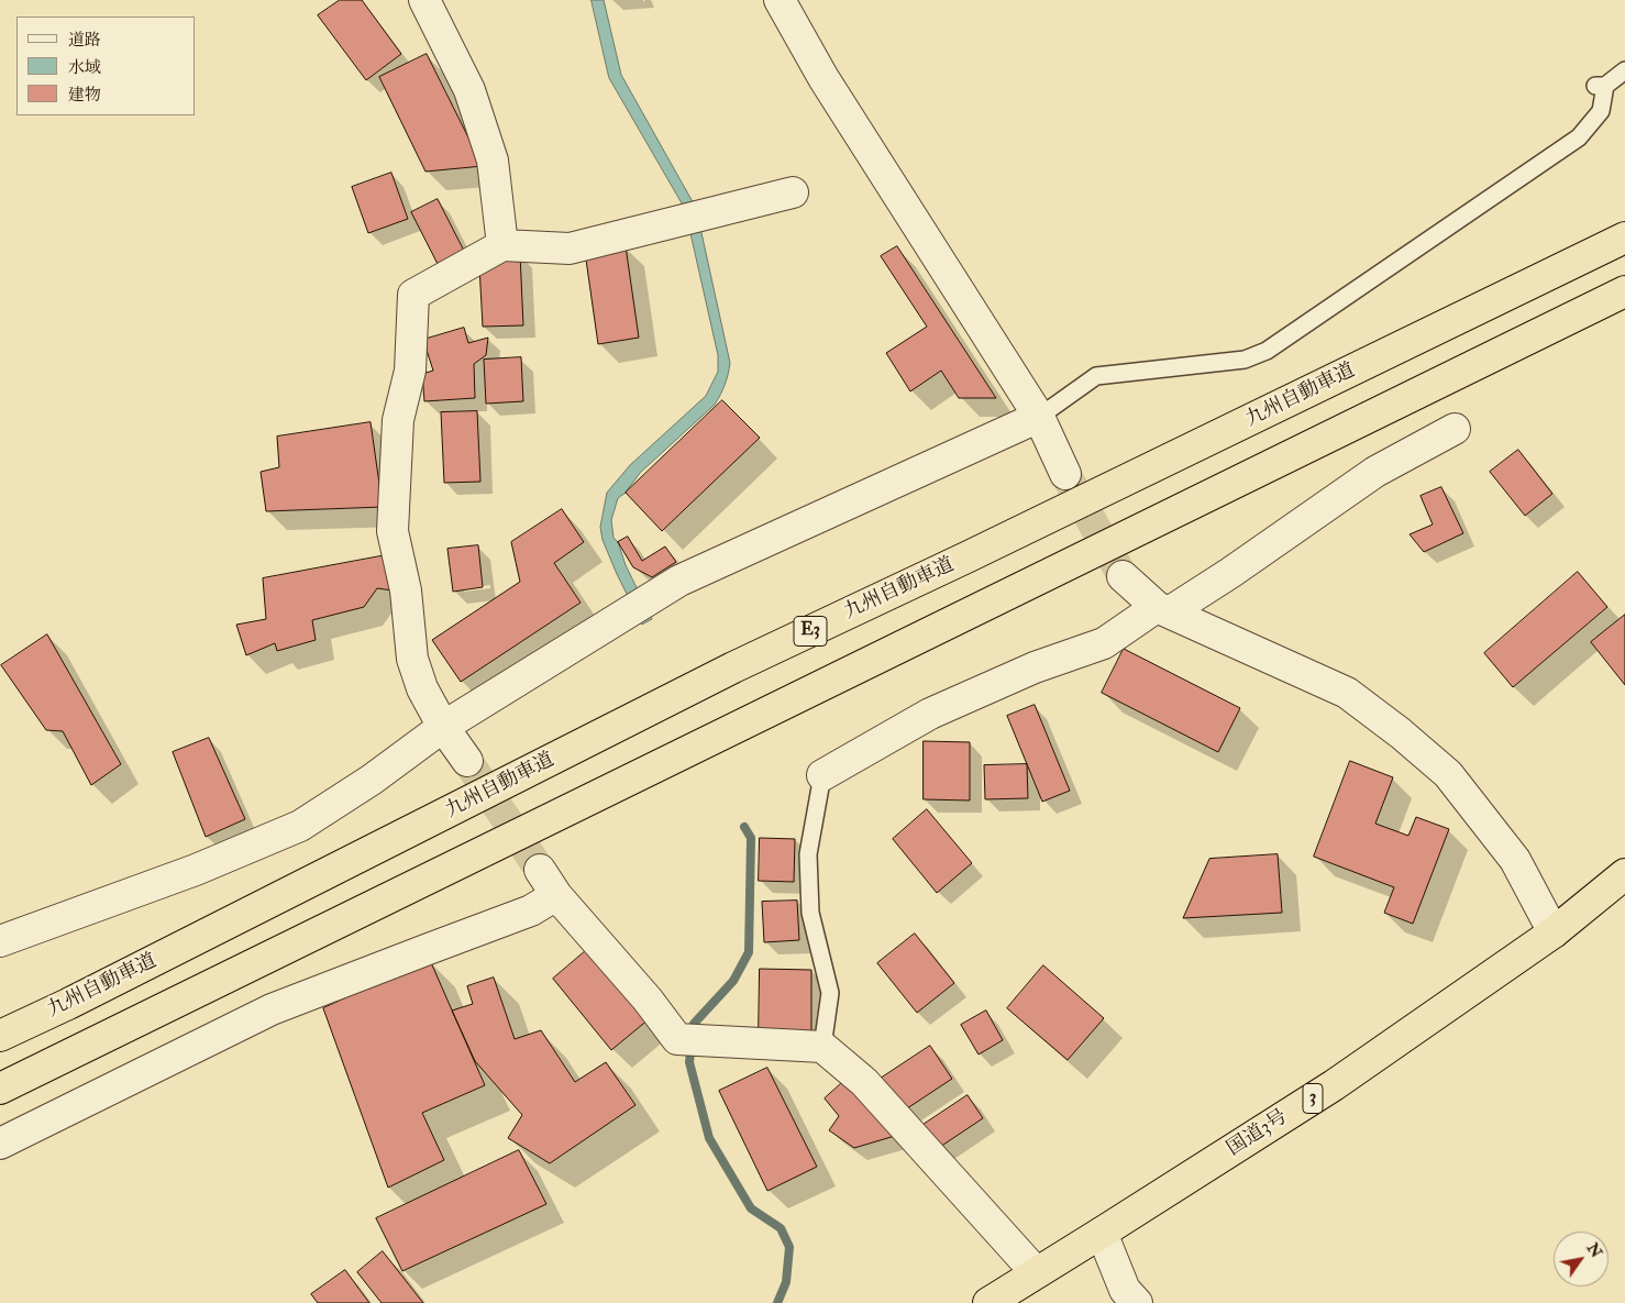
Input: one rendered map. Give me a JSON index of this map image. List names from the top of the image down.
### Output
{
  "streets": {
    "highway": [
      "九州自動車道",
      "E3",
      "3",
      "国道3号"
    ]
  },
  "legend": ["道路", "水域", "建物"],
  "north": "top right"
}
